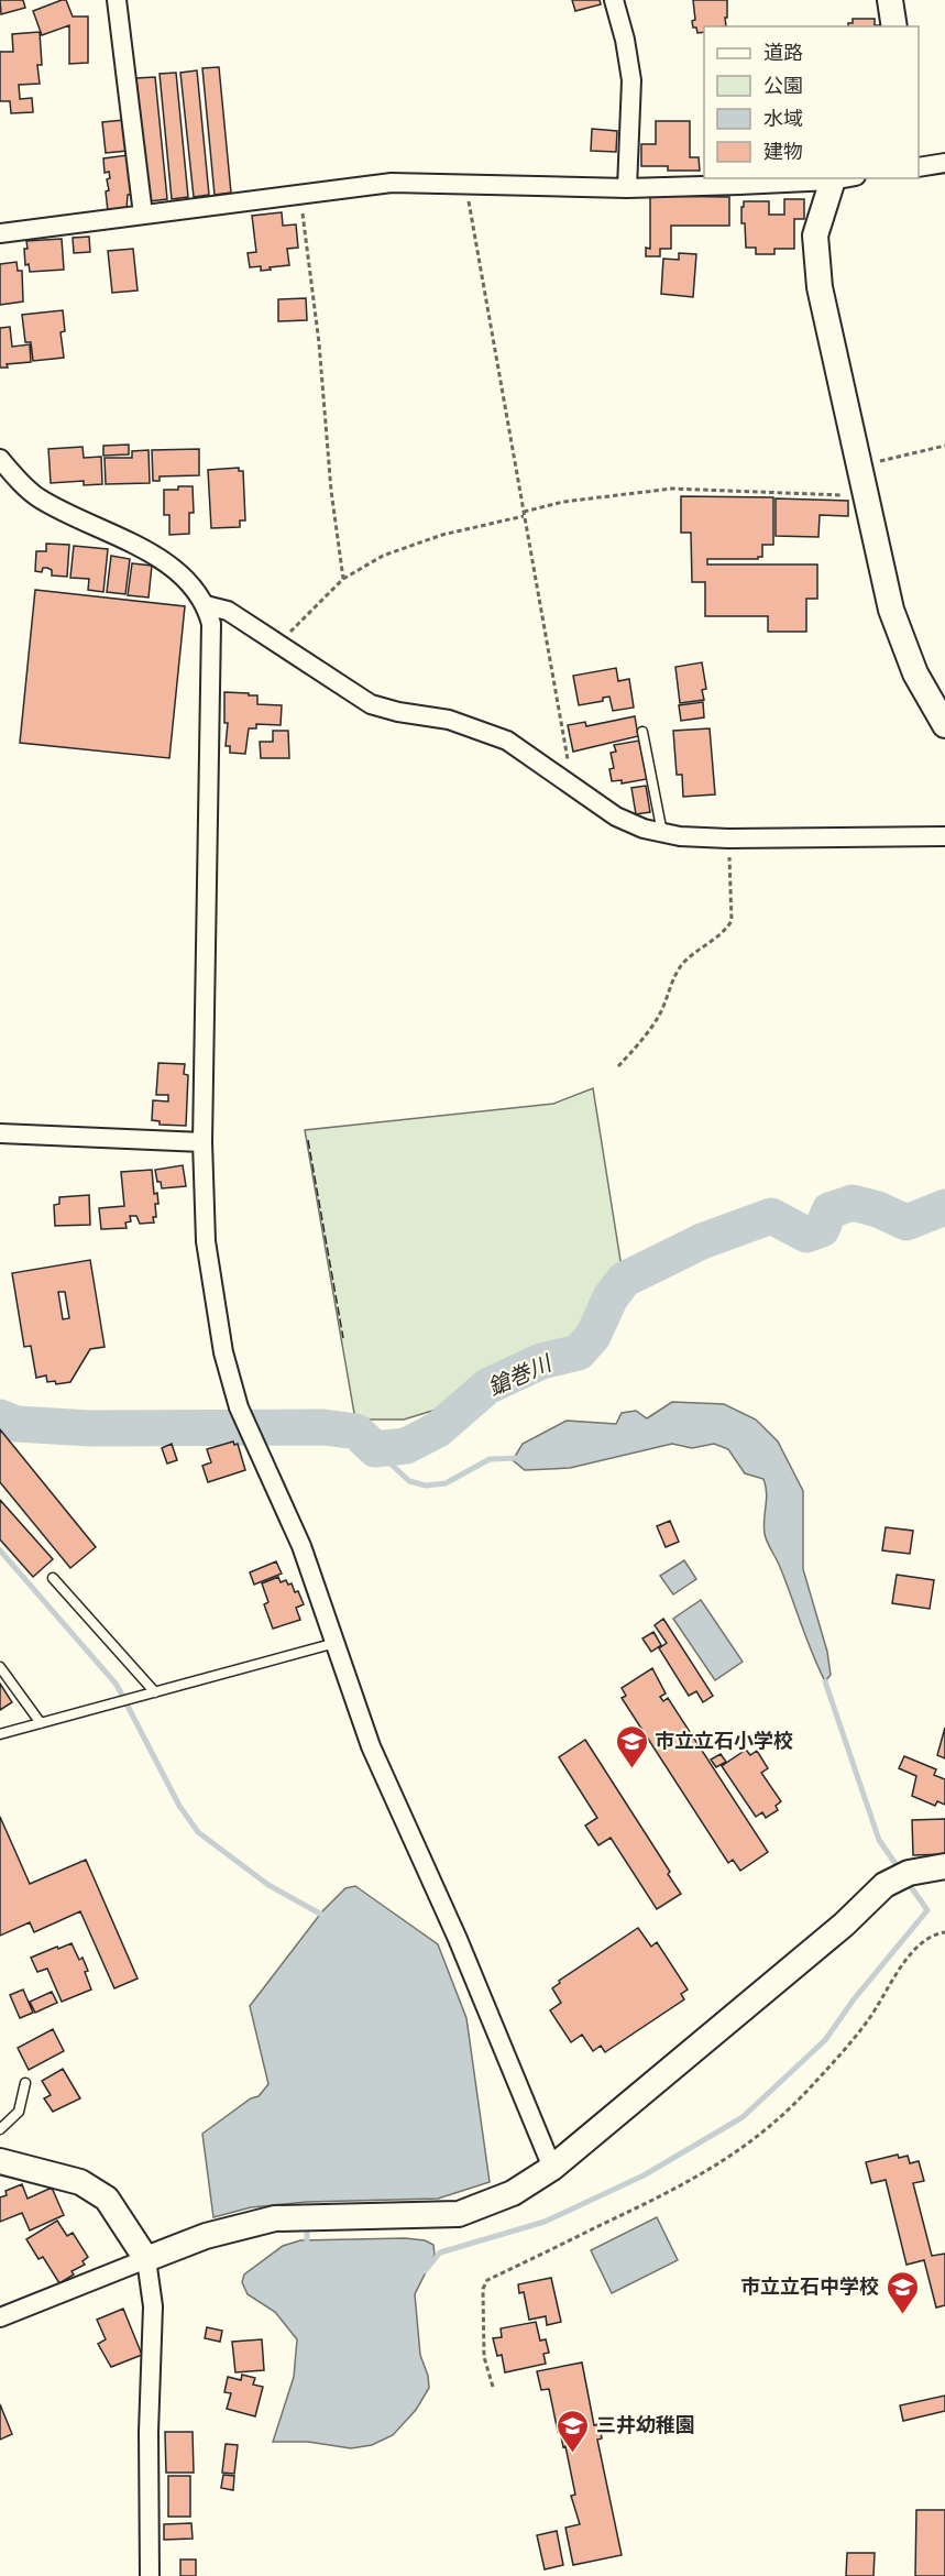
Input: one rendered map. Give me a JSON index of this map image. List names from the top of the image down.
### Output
{
  "water": ["鎗巻川"],
  "places": {
    "school or university": ["市立立石小学校", "市立立石中学校", "三井幼稚園"]
  },
  "legend": [
    "道路",
    "公園",
    "水域",
    "建物"
  ]
}
